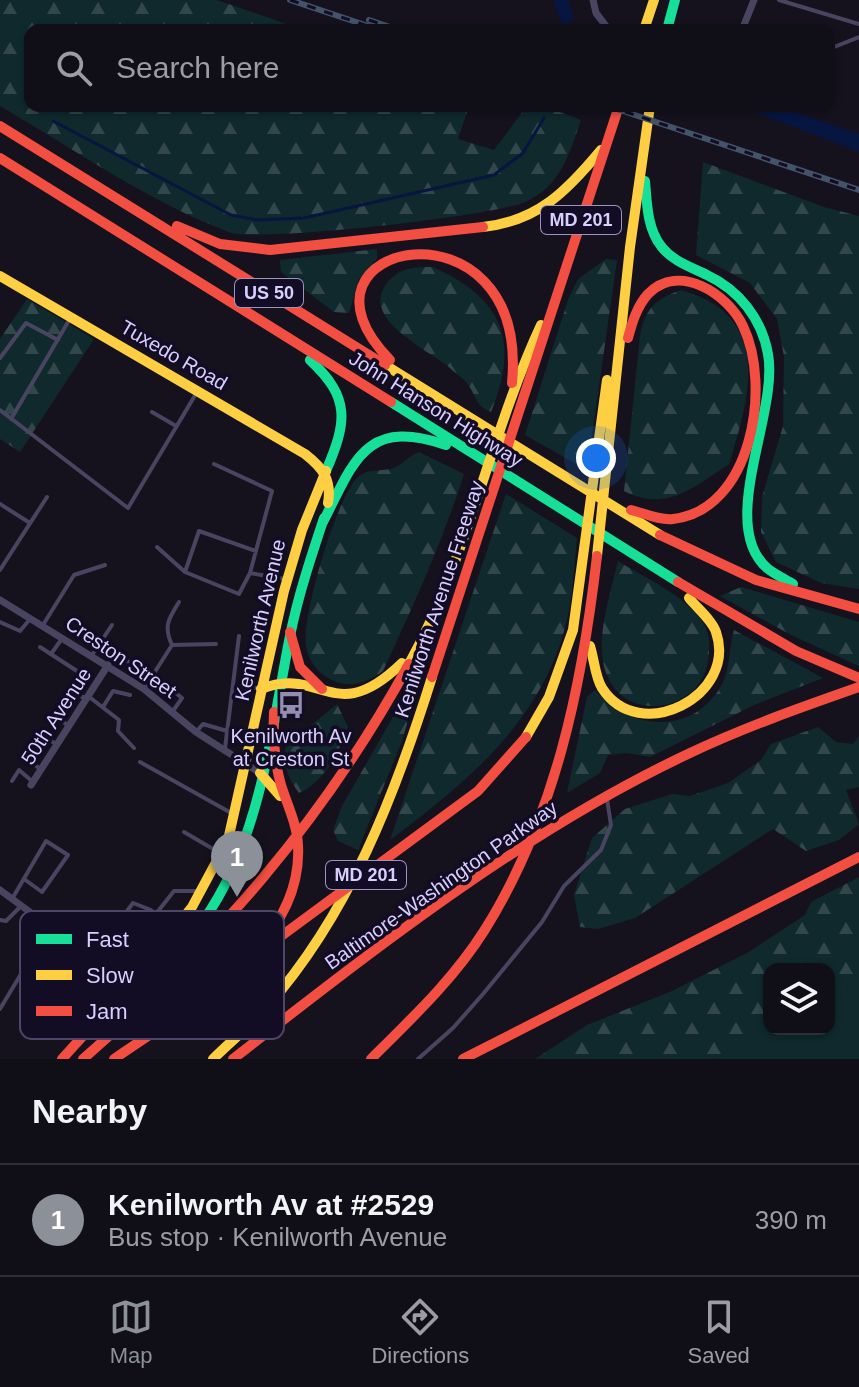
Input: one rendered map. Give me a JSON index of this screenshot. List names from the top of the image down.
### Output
{
  "streets": {
    "main road": [
      "MD 201",
      "US 50",
      "Tuxedo Road",
      "John Hanson Highway",
      "Kenilworth Avenue Freeway",
      "Kenilworth Avenue",
      "Baltimore-Washington Parkway"
    ],
    "street": ["Creston Street", "50th Avenue"]
  },
  "crossings": [
    ["MD 201", "Kenilworth Avenue Freeway"],
    ["Tuxedo Road", "Kenilworth Avenue"],
    ["Kenilworth Avenue", "Creston Street"],
    ["Creston Street", "50th Avenue"]
  ],
  "places": {
    "bus stop": ["Kenilworth Av at Creston St"]
  },
  "legend": ["Fast", "Slow", "Jam"],
  "page": {
    "search": "Search here",
    "pins": "1",
    "heading": "Nearby",
    "list": [
      {
        "mark": "1",
        "name": "Kenilworth Av at #2529",
        "note": "Bus stop · Kenilworth Avenue",
        "value": "390 m"
      }
    ],
    "nav": ["Map", "Directions", "Saved"]
  }
}
